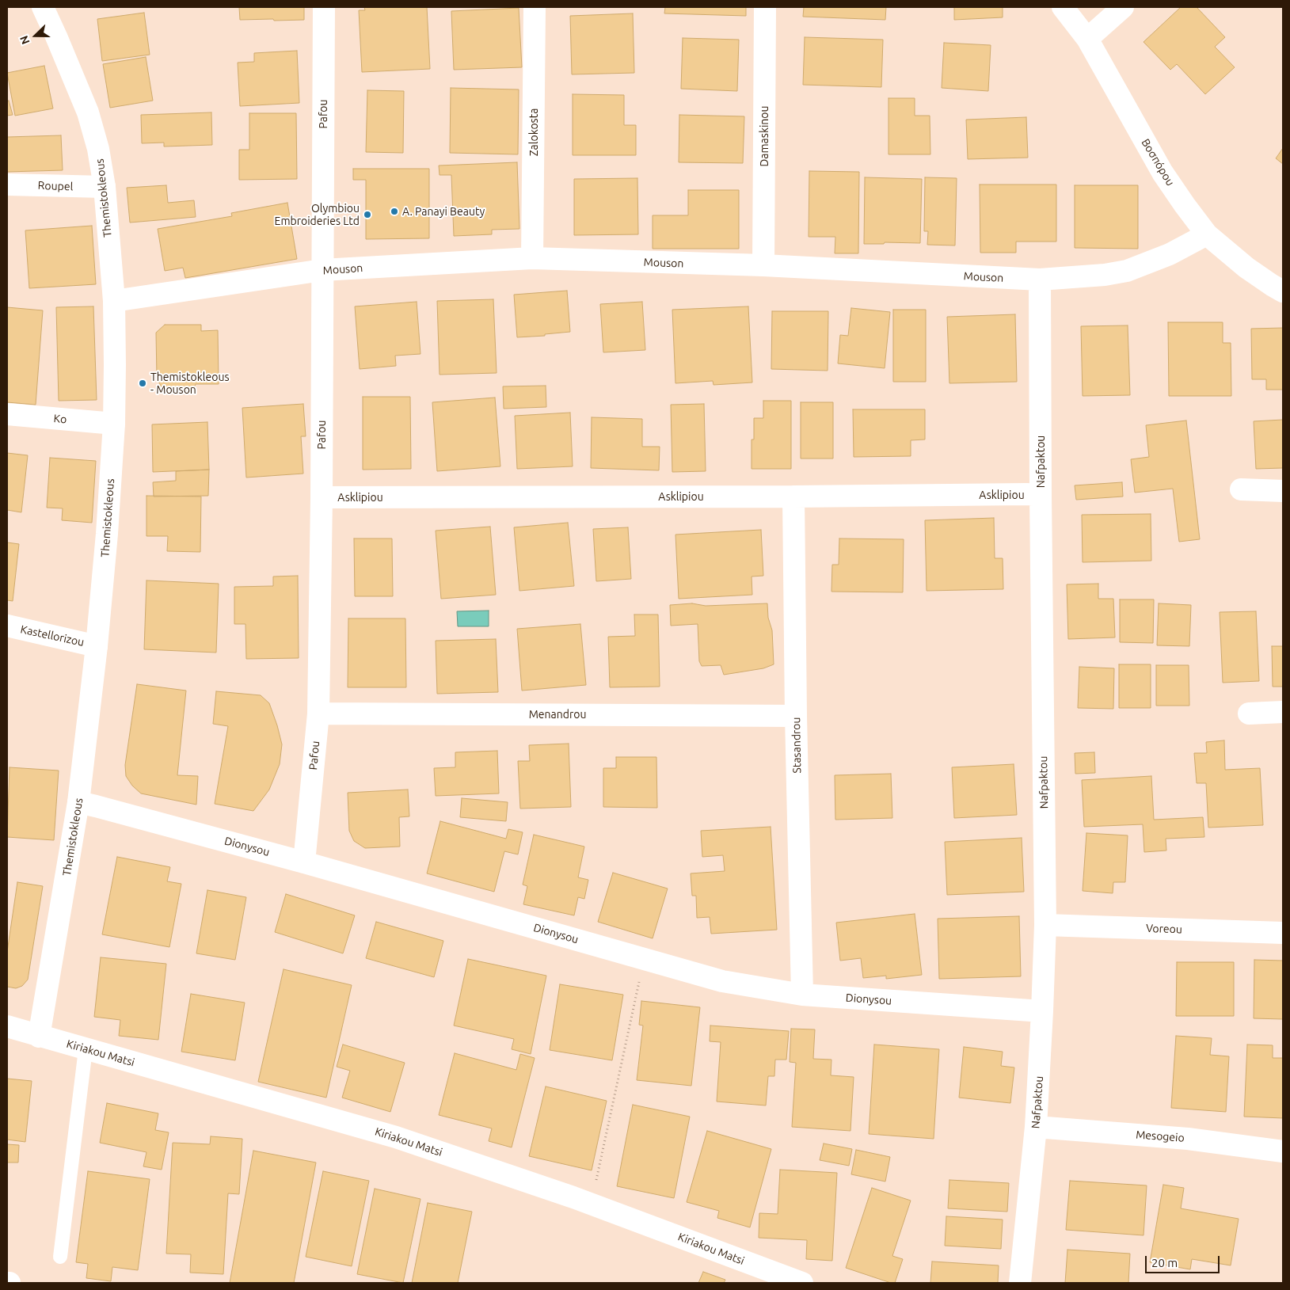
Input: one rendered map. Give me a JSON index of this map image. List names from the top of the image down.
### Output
{
  "streets": {
    "street": [
      "Pafou",
      "Zalokosta",
      "Damaskinou",
      "Βοσπόρου",
      "Roupel",
      "Themistokleous",
      "Mouson",
      "Ko",
      "Nafpaktou",
      "Asklipiou",
      "Kastellorizou",
      "Menandrou",
      "Stasandrou",
      "Dionysou",
      "Voreou",
      "Kiriakou Matsi",
      "Mesogeio"
    ]
  },
  "crossings": [
    ["Pafou", "Mouson"],
    ["Pafou", "Asklipiou"],
    ["Pafou", "Menandrou"],
    ["Pafou", "Dionysou"],
    ["Zalokosta", "Mouson"],
    ["Damaskinou", "Mouson"],
    ["Βοσπόρου", "Mouson"],
    ["Roupel", "Themistokleous"],
    ["Themistokleous", "Mouson"],
    ["Themistokleous", "Ko"],
    ["Themistokleous", "Kastellorizou"],
    ["Themistokleous", "Dionysou"],
    ["Themistokleous", "Kiriakou Matsi"],
    ["Mouson", "Nafpaktou"],
    ["Nafpaktou", "Asklipiou"],
    ["Nafpaktou", "Dionysou"],
    ["Nafpaktou", "Voreou"],
    ["Nafpaktou", "Mesogeio"],
    ["Asklipiou", "Stasandrou"],
    ["Menandrou", "Stasandrou"],
    ["Stasandrou", "Dionysou"]
  ],
  "places": ["A. Panayi Beauty", "Olymbiou Embroideries Ltd", "Themistokleous - Mouson"],
  "scale_bar": "20 m",
  "north": "left"
}
